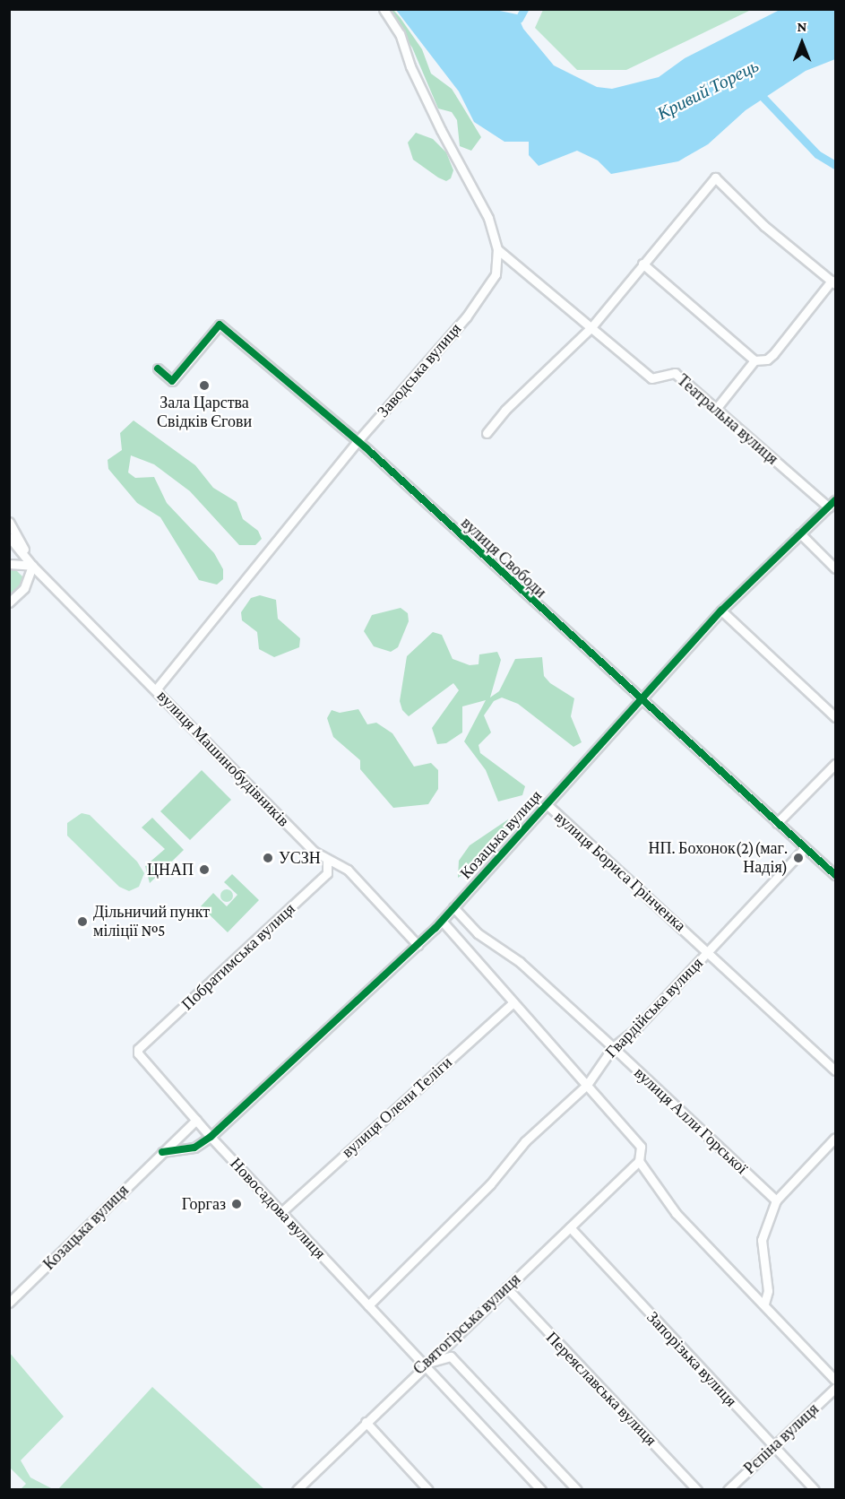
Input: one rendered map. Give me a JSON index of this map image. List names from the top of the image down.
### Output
{
  "streets": {
    "street": [
      "Заводська вулиця",
      "Театральна вулиця",
      "вулиця Свободи",
      "вулиця Машинобудівників",
      "Козацька вулиця",
      "вулиця Бориса Грінченка",
      "Побратимська вулиця",
      "Гвардійська вулиця",
      "вулиця Олени Теліги",
      "вулиця Алли Горської",
      "Новосадова вулиця",
      "Святогірська вулиця",
      "Запорізька вулиця",
      "Переяславська вулиця",
      "Рєпіна вулиця"
    ]
  },
  "crossings": [
    ["Заводська вулиця", "Театральна вулиця"],
    ["Заводська вулиця", "вулиця Свободи"],
    ["Заводська вулиця", "вулиця Машинобудівників"],
    ["Театральна вулиця", "Козацька вулиця"],
    ["вулиця Свободи", "Козацька вулиця"],
    ["вулиця Свободи", "Гвардійська вулиця"],
    ["вулиця Машинобудівників", "Козацька вулиця"],
    ["вулиця Машинобудівників", "Побратимська вулиця"],
    ["Козацька вулиця", "вулиця Бориса Грінченка"],
    ["Козацька вулиця", "вулиця Алли Горської"],
    ["Козацька вулиця", "Новосадова вулиця"],
    ["вулиця Бориса Грінченка", "Гвардійська вулиця"],
    ["Побратимська вулиця", "Новосадова вулиця"],
    ["Гвардійська вулиця", "вулиця Алли Горської"],
    ["Гвардійська вулиця", "Новосадова вулиця"],
    ["вулиця Олени Теліги", "Новосадова вулиця"],
    ["Новосадова вулиця", "Святогірська вулиця"],
    ["Святогірська вулиця", "Запорізька вулиця"],
    ["Святогірська вулиця", "Переяславська вулиця"],
    ["Запорізька вулиця", "Рєпіна вулиця"]
  ],
  "water": ["Кривий Торець"],
  "places": [
    "Зала Царства Свідків Єгови",
    "УСЗН",
    "НП. Бохонок(2)(маг. Надія)",
    "ЦНАП",
    "Дільничий пункт міліції №5",
    "Горгаз"
  ],
  "north": "top"
}
